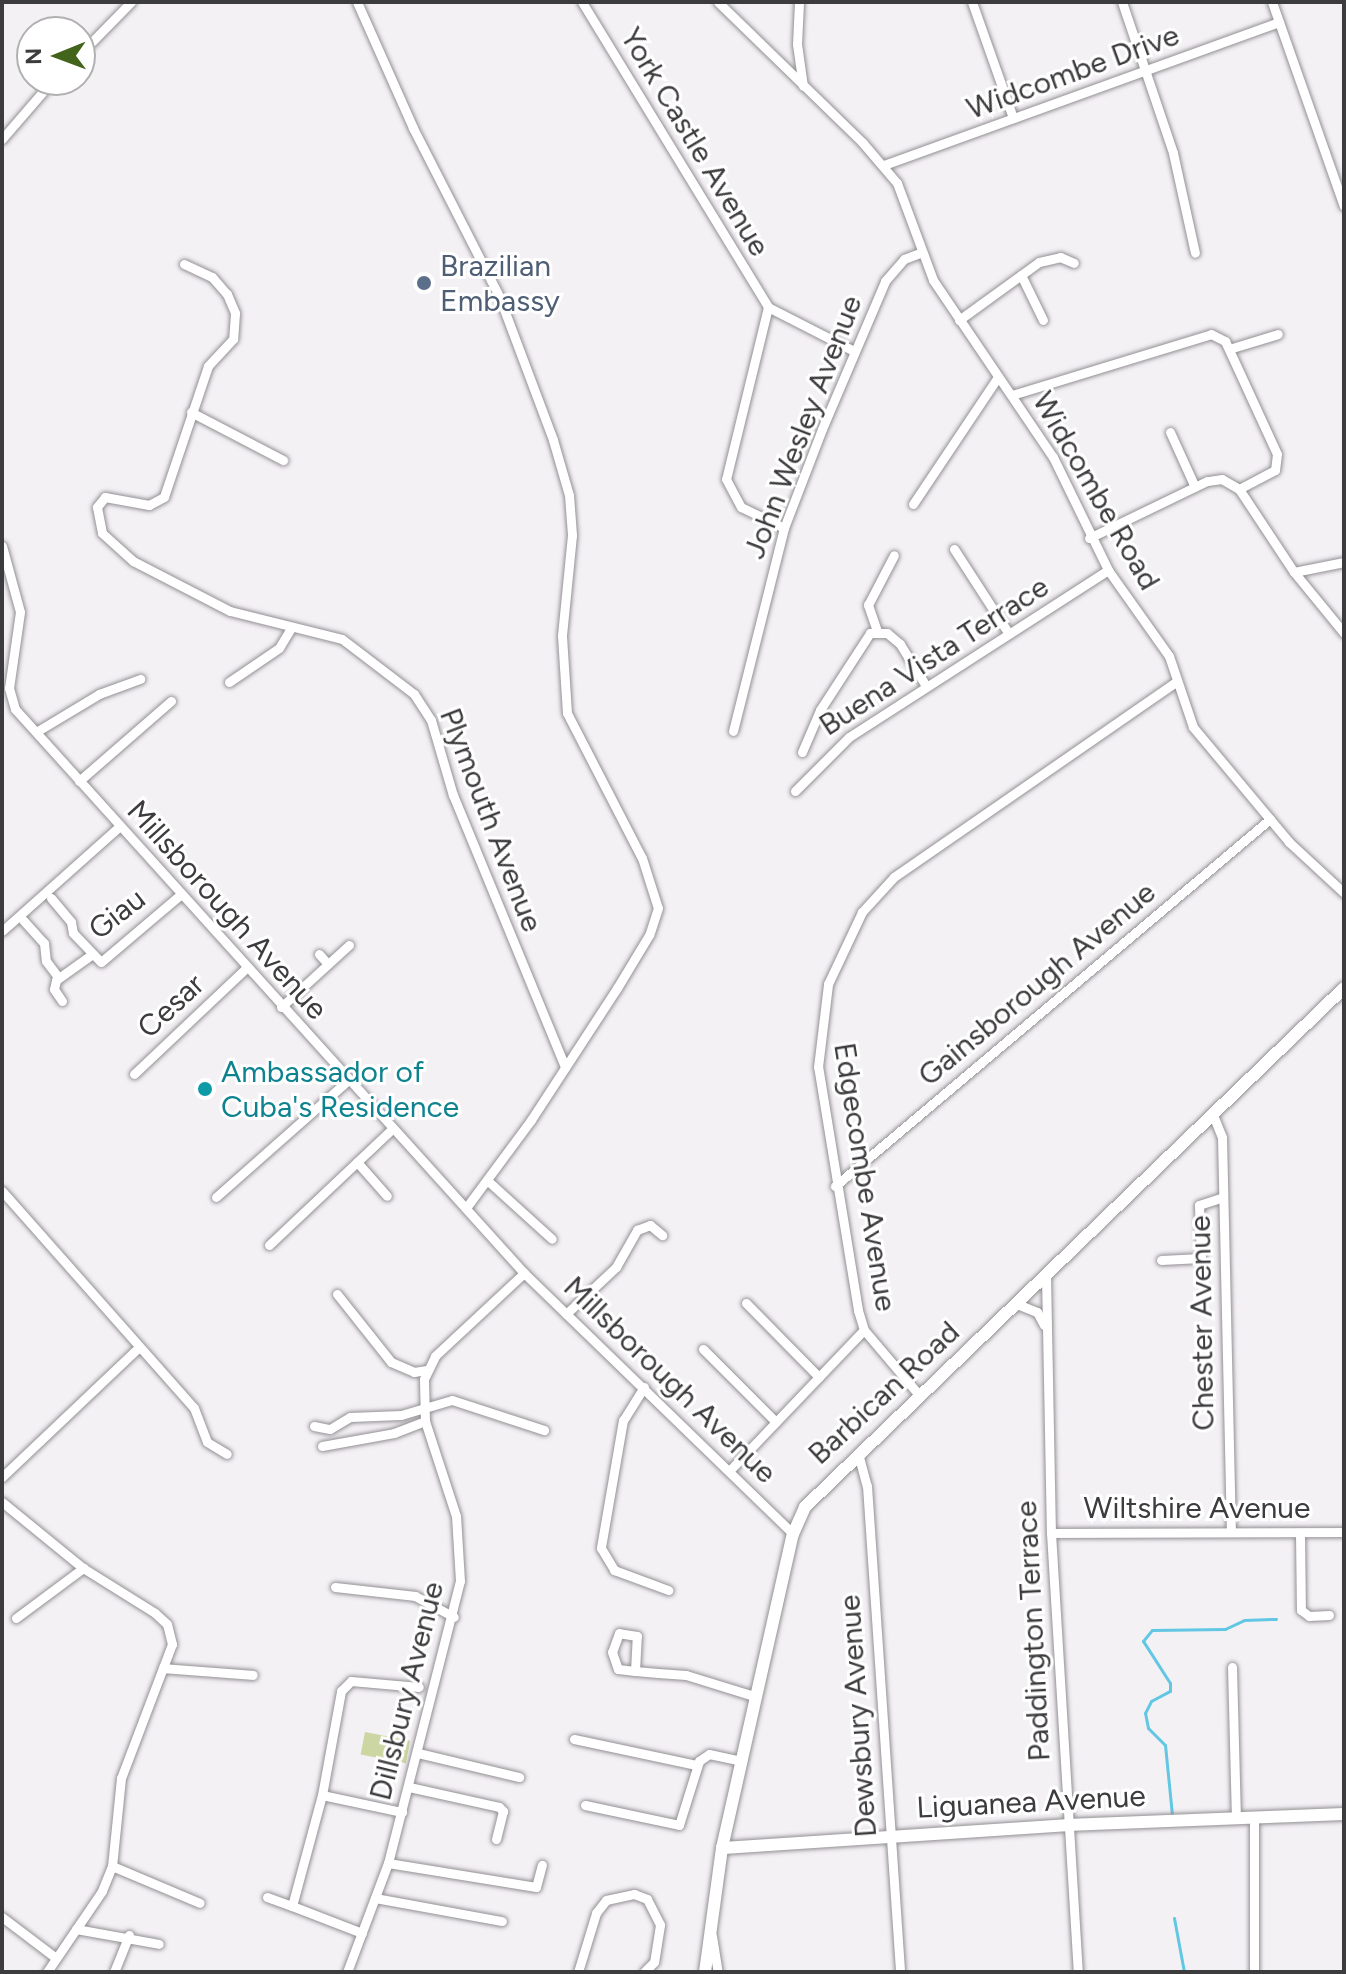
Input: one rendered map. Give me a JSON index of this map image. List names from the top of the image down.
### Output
{
  "streets": {
    "main road": ["Barbican Road", "Liguanea Avenue"],
    "street": [
      "Widcombe Drive",
      "York Castle Avenue",
      "John Wesley Avenue",
      "Widcombe Road",
      "Buena Vista Terrace",
      "Plymouth Avenue",
      "Millsborough Avenue",
      "Giau",
      "Gainsborough Avenue",
      "Cesar",
      "Edgecombe Avenue",
      "Chester Avenue",
      "Wiltshire Avenue",
      "Paddington Terrace",
      "Dillsbury Avenue",
      "Dewsbury Avenue"
    ]
  },
  "crossings": [
    ["Widcombe Drive", "Widcombe Road"],
    ["John Wesley Avenue", "Widcombe Road"],
    ["Widcombe Road", "Buena Vista Terrace"],
    ["Widcombe Road", "Gainsborough Avenue"],
    ["Widcombe Road", "Edgecombe Avenue"],
    ["Millsborough Avenue", "Giau"],
    ["Millsborough Avenue", "Cesar"],
    ["Millsborough Avenue", "Barbican Road"],
    ["Gainsborough Avenue", "Edgecombe Avenue"],
    ["Edgecombe Avenue", "Barbican Road"],
    ["Chester Avenue", "Barbican Road"],
    ["Chester Avenue", "Wiltshire Avenue"],
    ["Barbican Road", "Paddington Terrace"],
    ["Barbican Road", "Dewsbury Avenue"],
    ["Barbican Road", "Liguanea Avenue"],
    ["Wiltshire Avenue", "Paddington Terrace"],
    ["Paddington Terrace", "Liguanea Avenue"],
    ["Dewsbury Avenue", "Liguanea Avenue"]
  ],
  "places": ["Brazilian Embassy", "Ambassador of Cuba's Residence"],
  "north": "left"
}
